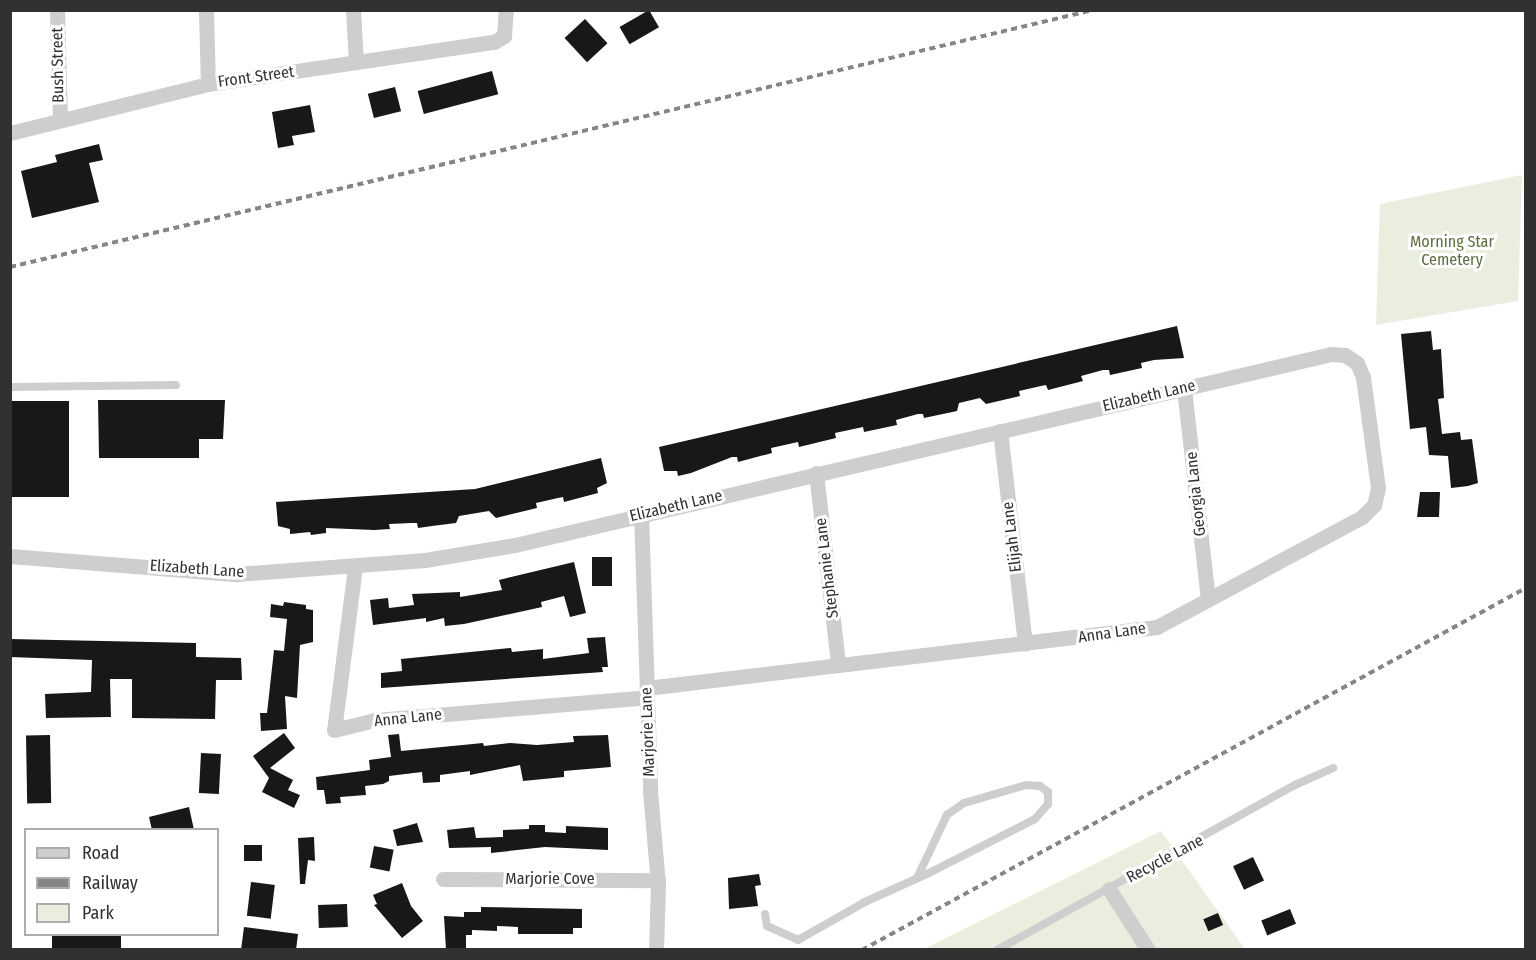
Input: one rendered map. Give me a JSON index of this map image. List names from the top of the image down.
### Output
{
  "streets": {
    "street": [
      "Bush Street",
      "Front Street",
      "Elizabeth Lane",
      "Georgia Lane",
      "Elijah Lane",
      "Stephanie Lane",
      "Anna Lane",
      "Marjorie Lane",
      "Marjorie Cove"
    ],
    "lane": ["Recycle Lane"]
  },
  "crossings": [
    ["Bush Street", "Front Street"],
    ["Elizabeth Lane", "Georgia Lane"],
    ["Elizabeth Lane", "Elijah Lane"],
    ["Elizabeth Lane", "Stephanie Lane"],
    ["Elizabeth Lane", "Anna Lane"],
    ["Elizabeth Lane", "Marjorie Lane"],
    ["Georgia Lane", "Anna Lane"],
    ["Elijah Lane", "Anna Lane"],
    ["Stephanie Lane", "Anna Lane"],
    ["Anna Lane", "Marjorie Lane"],
    ["Marjorie Lane", "Marjorie Cove"]
  ],
  "parks": ["Morning Star Cemetery"],
  "legend": ["Road", "Railway", "Park"]
}
